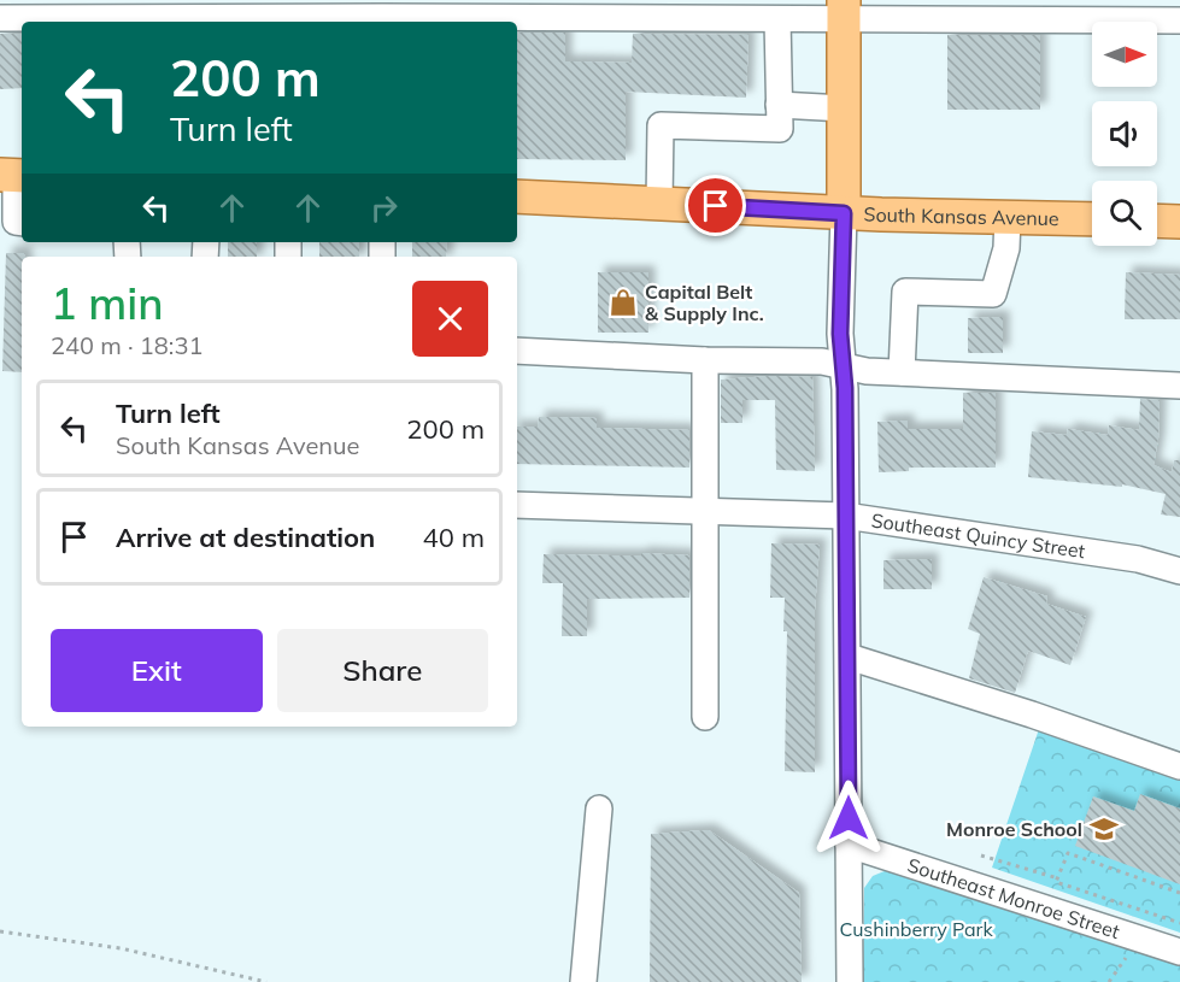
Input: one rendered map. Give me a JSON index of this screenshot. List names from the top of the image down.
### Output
{
  "streets": {
    "main road": ["South Kansas Avenue"],
    "street": ["Southeast Quincy Street", "Southeast Monroe Street"]
  },
  "parks": ["Cushinberry Park"],
  "places": {
    "shop": ["Capital Belt & Supply Inc."],
    "school or university": ["Monroe School"]
  },
  "north": "right",
  "page": {
    "turn": ["200 m", "Turn left"],
    "heading": ["1 min", "240 m · 18:31"],
    "list": [
      {
        "name": "Turn left",
        "note": "South Kansas Avenue",
        "value": "200 m"
      },
      {
        "name": "Arrive at destination",
        "value": "40 m"
      }
    ],
    "buttons": ["Exit", "Share"]
  }
}
